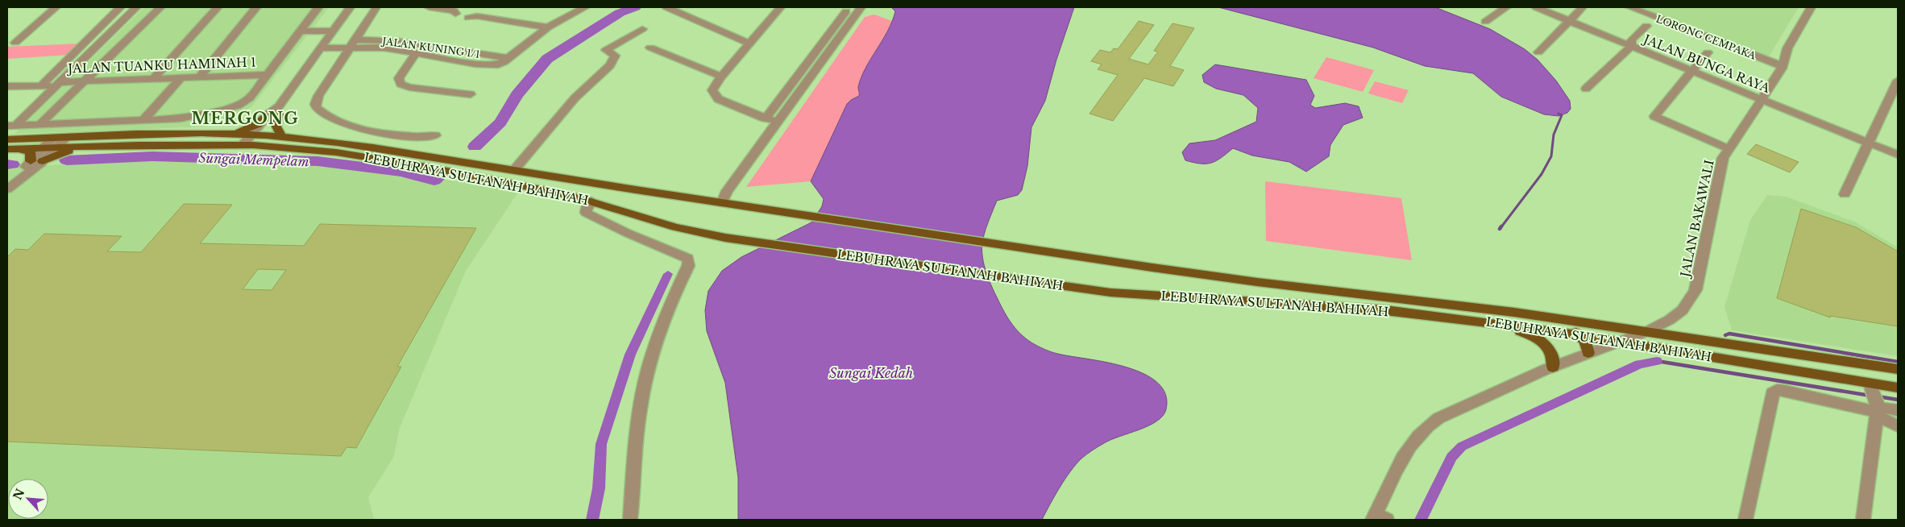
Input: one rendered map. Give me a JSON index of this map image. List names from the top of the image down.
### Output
{
  "streets": {
    "main road": ["LEBUHRAYA SULTANAH BAHIYAH"],
    "street": [
      "LORONG CEMPAKA",
      "JALAN KUNING 1/1",
      "JALAN BUNGA RAYA",
      "JALAN TUANKU HAMINAH 1",
      "JALAN BAKAWALI"
    ]
  },
  "crossings": [
    ["LORONG CEMPAKA", "JALAN BAKAWALI"],
    ["JALAN BUNGA RAYA", "JALAN BAKAWALI"],
    ["LEBUHRAYA SULTANAH BAHIYAH", "JALAN BAKAWALI"]
  ],
  "districts": ["MERGONG"],
  "water": ["Sungai Mempelam", "Sungai Kedah"],
  "north": "top left"
}
